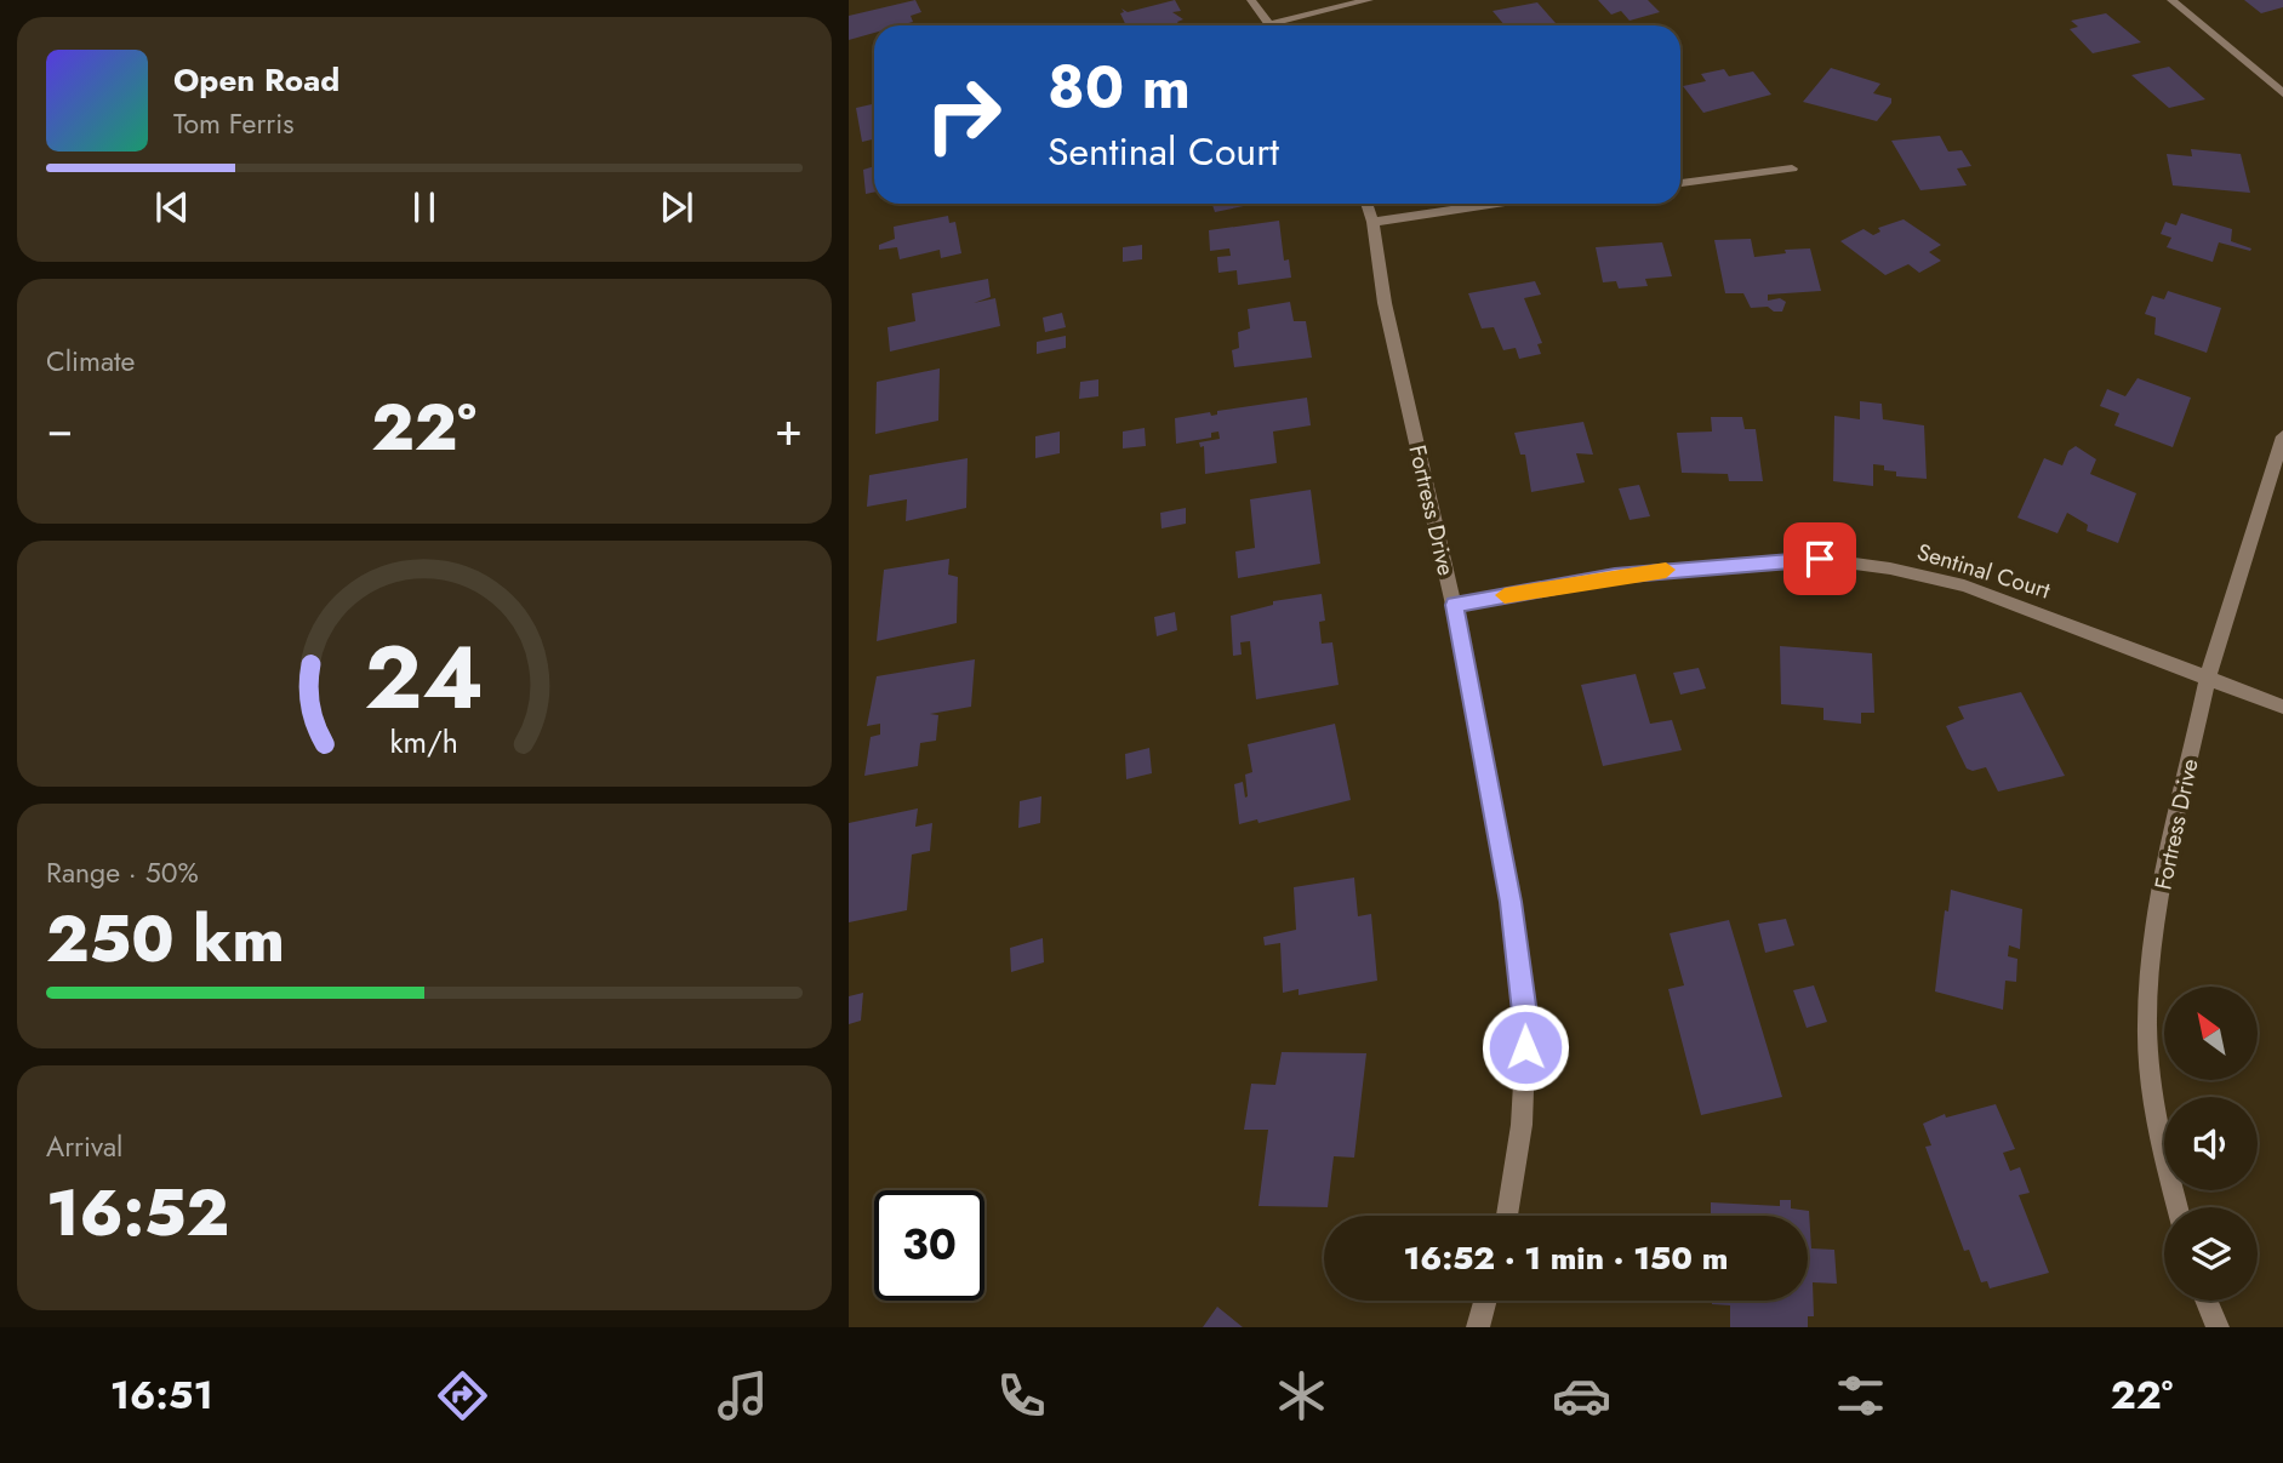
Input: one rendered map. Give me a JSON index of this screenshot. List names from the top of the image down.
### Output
{
  "streets": {
    "street": ["Fortress Drive", "Sentinal Court"]
  },
  "crossings": [
    ["Fortress Drive", "Sentinal Court"]
  ],
  "north": "top left",
  "page": {
    "turn": ["80 m", "Sentinal Court"],
    "song": ["Open Road", "Tom Ferris"],
    "tile": [
      "Climate",
      ["Range · 50%", "250 km"],
      ["Arrival", "16:52"]
    ],
    "heat": ["−", "22°", "+"],
    "limit": "30",
    "trip": "16:52 · 1 min · 150 m",
    "tabs": ["16:51", "22°"],
    "gauge": ["24", "km/h"]
  }
}
